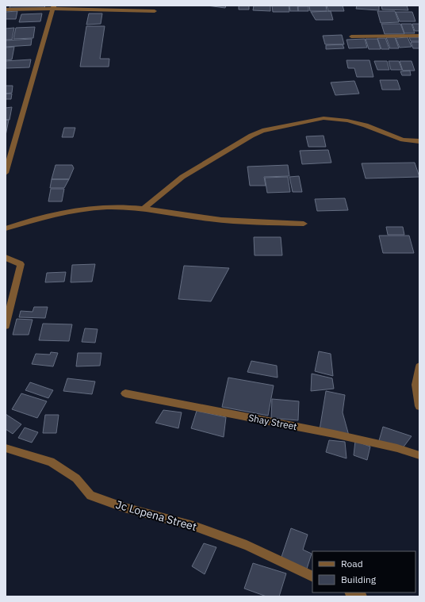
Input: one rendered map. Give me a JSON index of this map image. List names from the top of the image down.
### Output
{
  "streets": {
    "street": ["Shay Street", "Jc Lopena Street"]
  },
  "legend": ["Road", "Building"]
}
